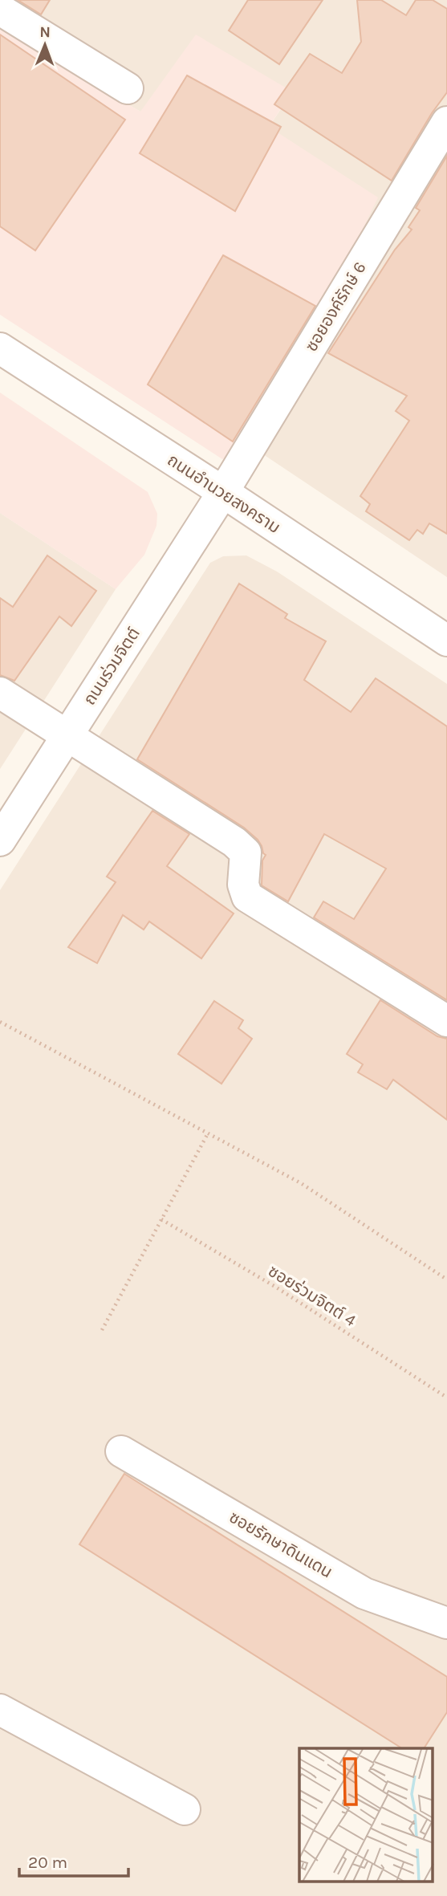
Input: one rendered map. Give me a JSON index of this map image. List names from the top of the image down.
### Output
{
  "streets": {
    "street": [
      "ซอยองค์รักษ์ 6",
      "ถนนอำนวยสงคราม",
      "ถนนร่วมจิตต์",
      "ซอยรักษาดินแดน"
    ],
    "path": ["ซอยร่วมจิตต์ 4"]
  },
  "crossings": [
    ["ซอยองค์รักษ์ 6", "ถนนอำนวยสงคราม"],
    ["ซอยองค์รักษ์ 6", "ถนนร่วมจิตต์"],
    ["ถนนอำนวยสงคราม", "ถนนร่วมจิตต์"]
  ],
  "scale_bar": "20 m",
  "north": "top"
}
